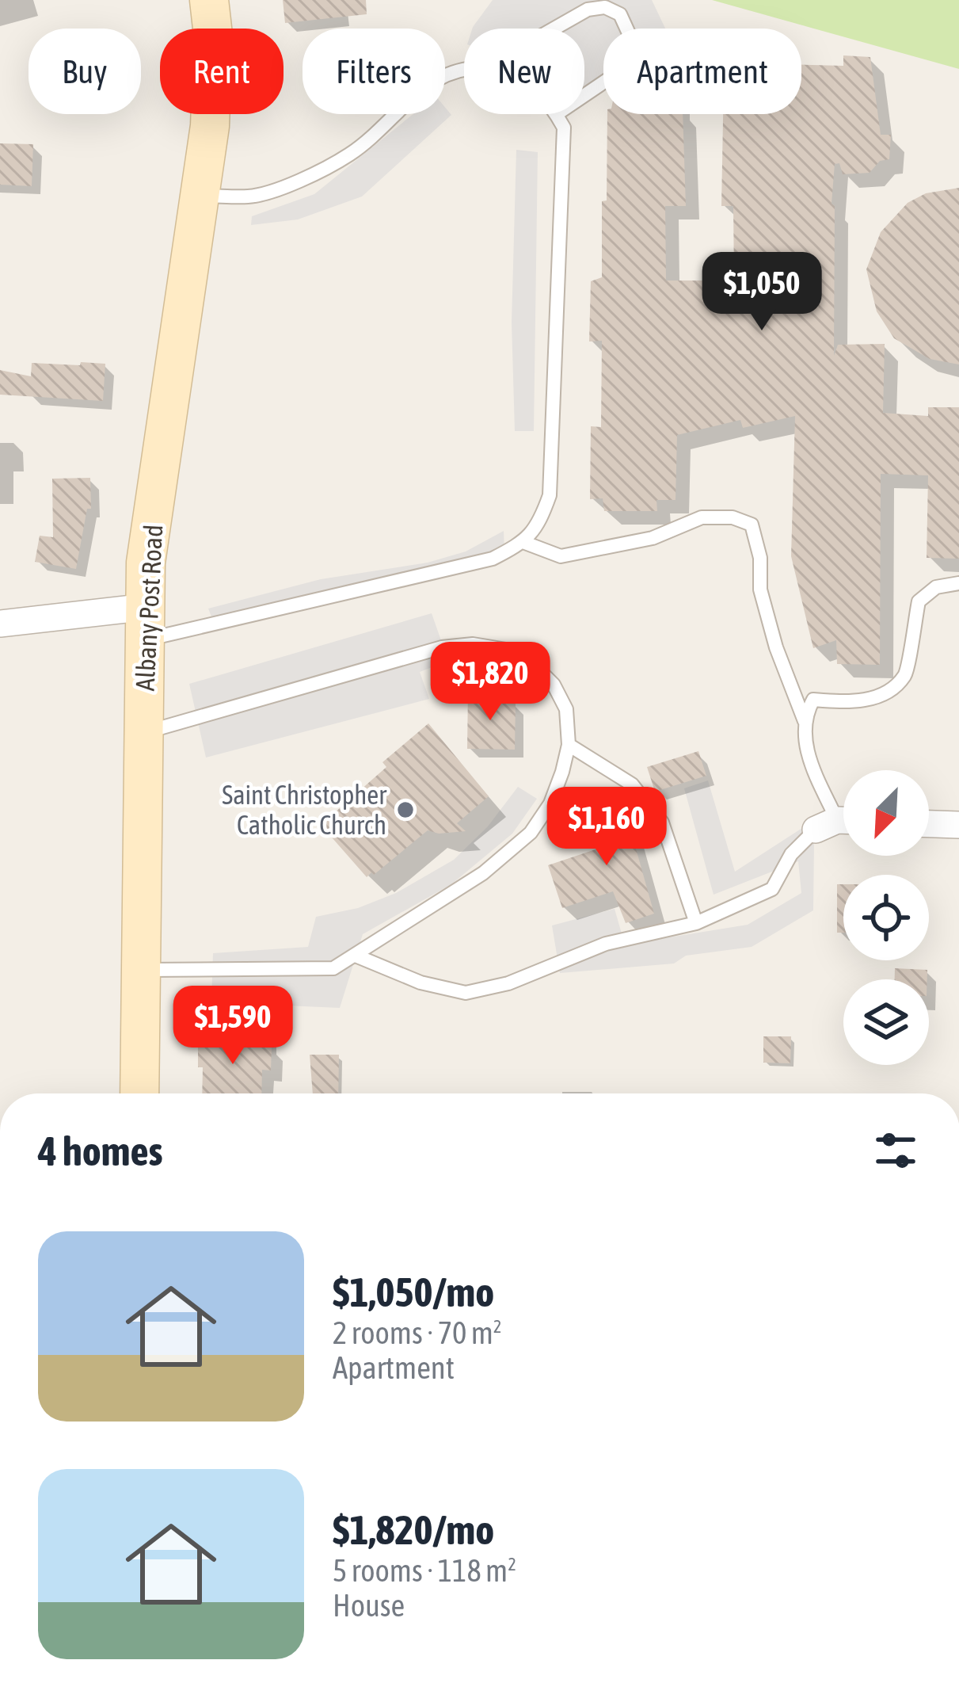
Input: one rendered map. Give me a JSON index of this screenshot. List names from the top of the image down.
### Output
{
  "streets": {
    "main road": ["Albany Post Road"]
  },
  "places": ["Saint Christopher Catholic Church"],
  "north": "bottom left",
  "page": {
    "chip": [
      "Buy",
      "Rent",
      "Filters",
      "New",
      "Apartment"
    ],
    "price": [
      "$1,050",
      "$1,820",
      "$1,160",
      "$1,590"
    ],
    "heading": "4 homes",
    "list": [
      {
        "name": "$1,050/mo",
        "note": "2 rooms · 70 m² · Apartment"
      },
      {
        "name": "$1,820/mo",
        "note": "5 rooms · 118 m² · House"
      }
    ]
  }
}
